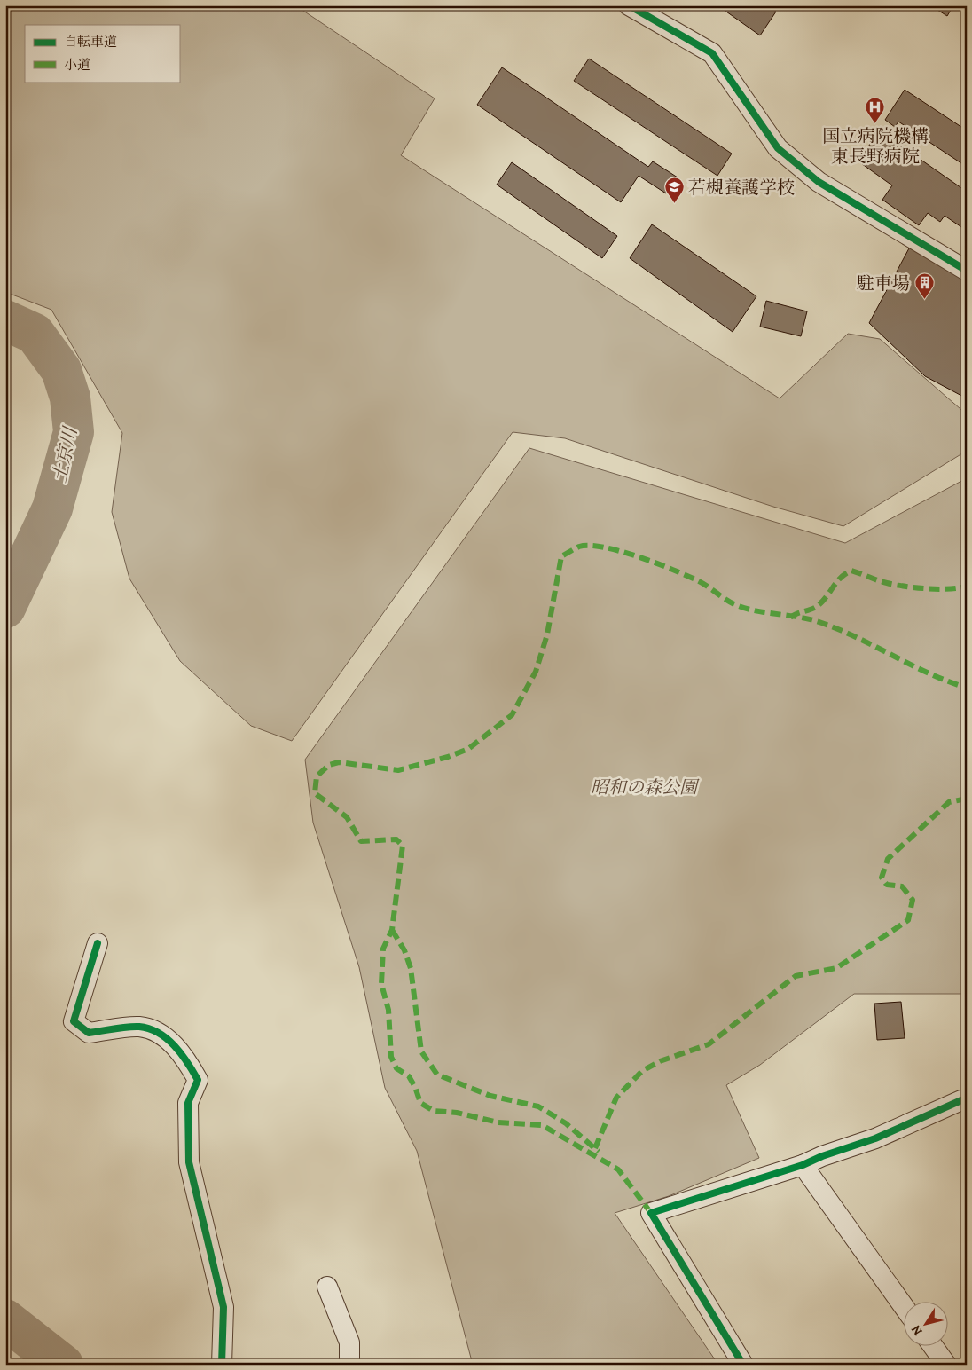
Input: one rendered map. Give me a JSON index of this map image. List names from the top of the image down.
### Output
{
  "water": ["土京川"],
  "parks": ["昭和の森公園"],
  "places": {
    "hospital": ["国立病院機構 東長野病院"],
    "school or university": ["若槻養護学校"],
    "building": ["駐車場"]
  },
  "legend": ["自転車道", "小道"],
  "north": "bottom left"
}
